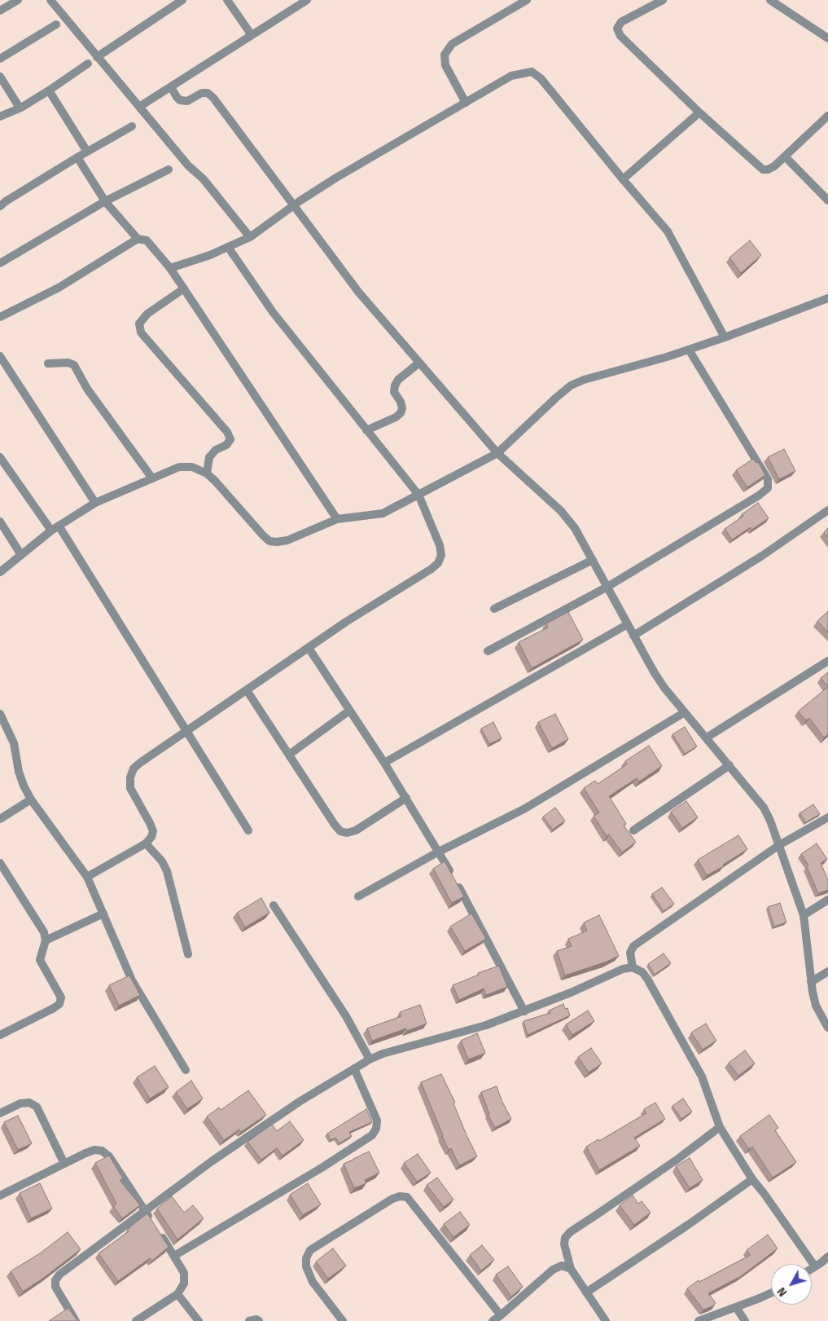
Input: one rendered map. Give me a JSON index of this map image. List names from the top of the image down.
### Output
{
  "north": "bottom left"
}
